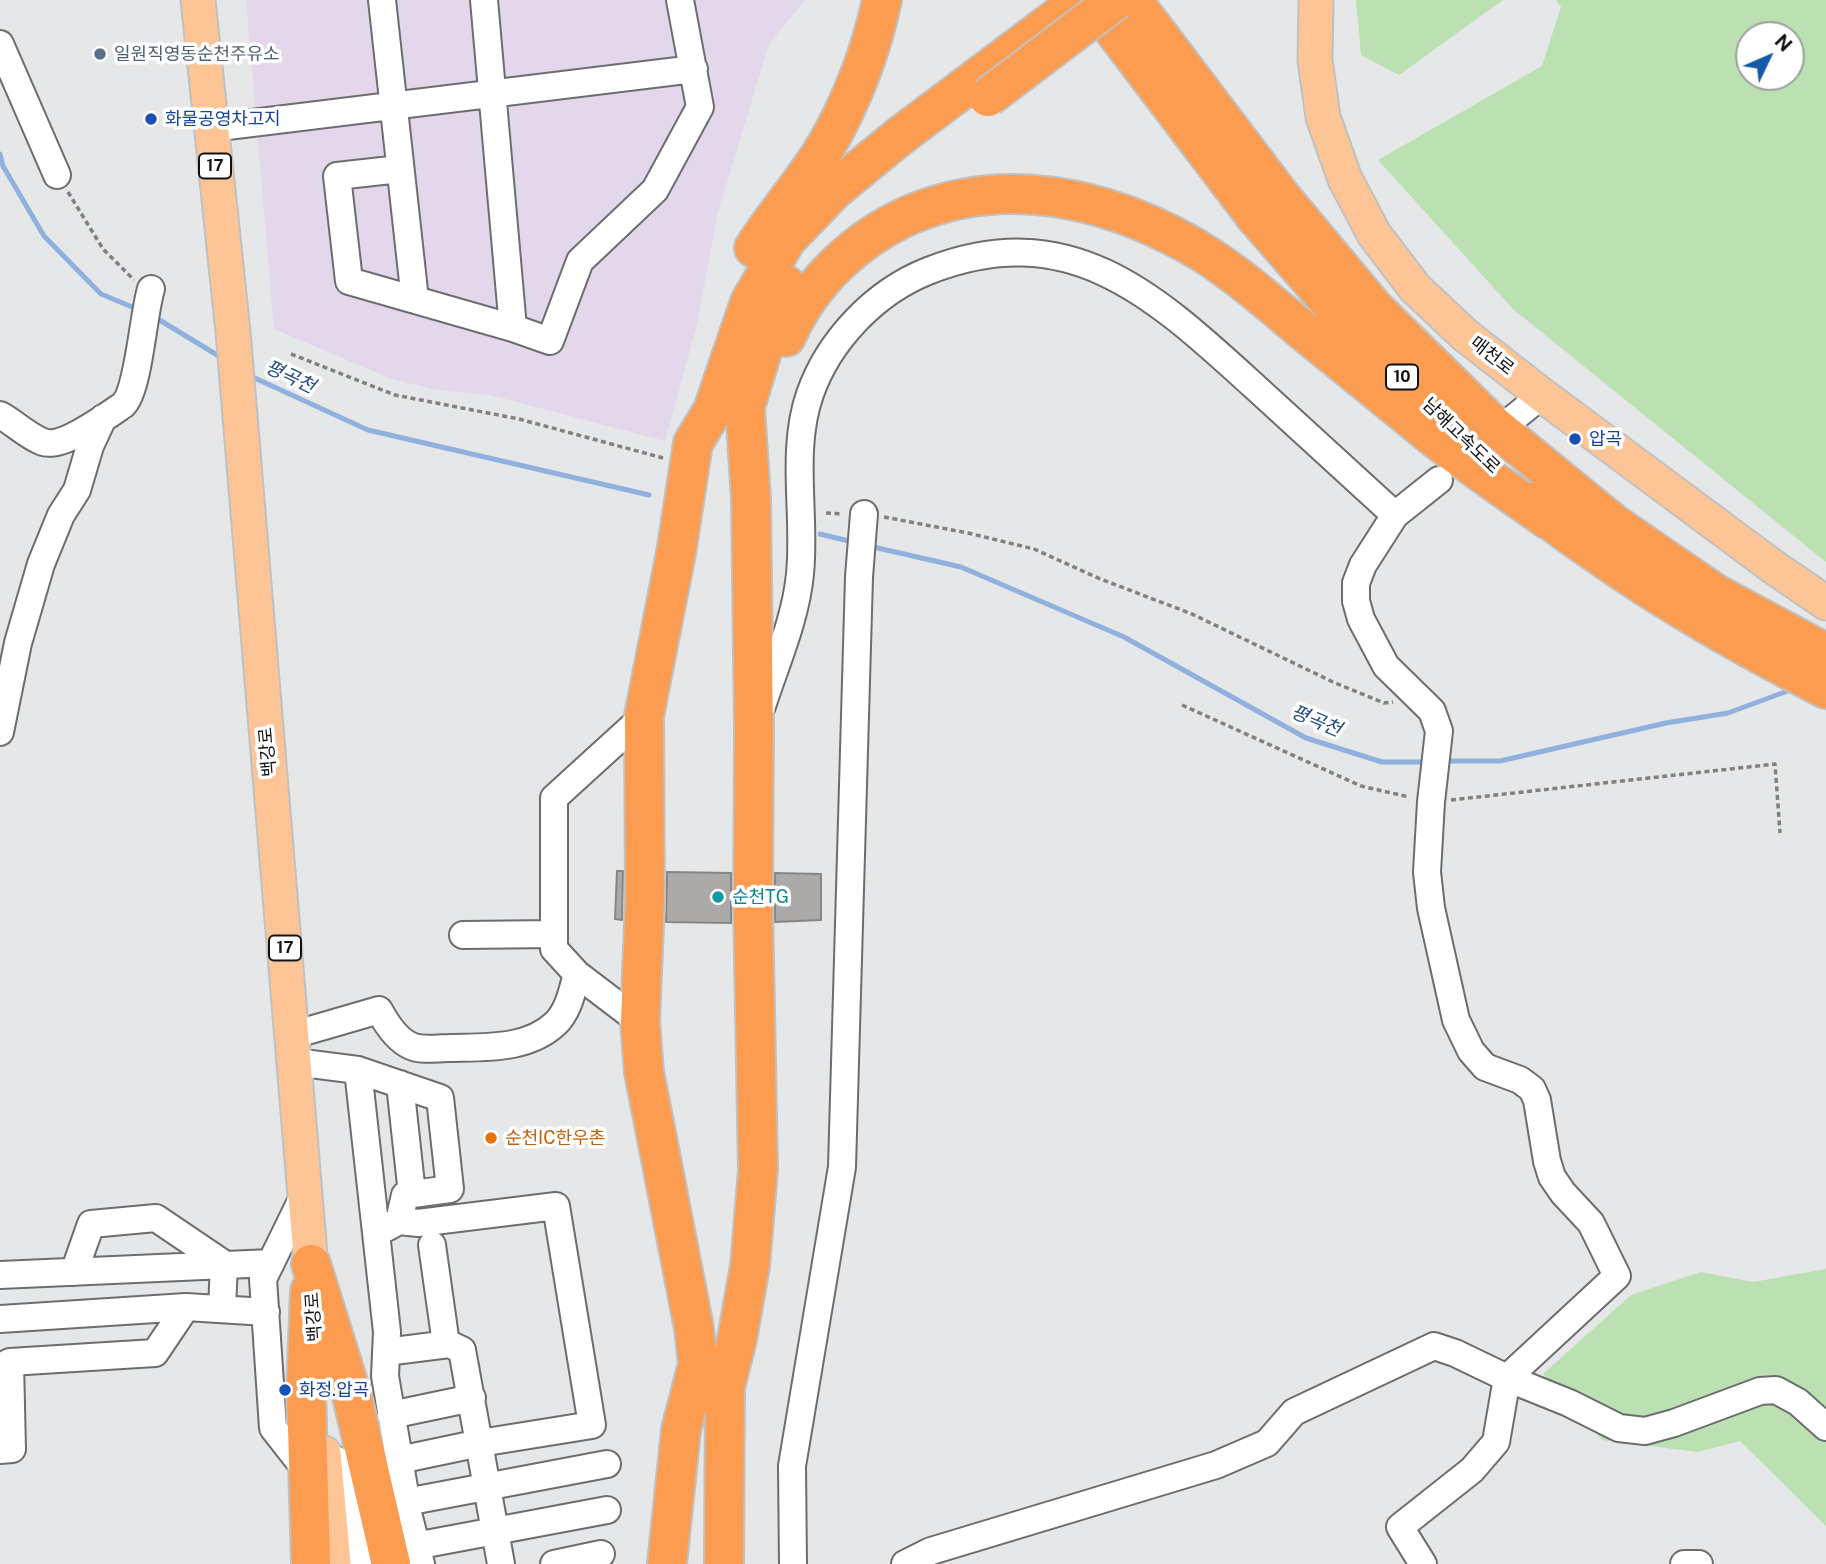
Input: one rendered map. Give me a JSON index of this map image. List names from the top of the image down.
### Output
{
  "streets": {
    "highway": ["10", "남해고속도로"],
    "main road": ["17", "매천로", "백강로"]
  },
  "water": ["평곡천"],
  "places": [
    "일원직영동순천주유소",
    "화물공영차고지",
    "압곡",
    "순천TG",
    "순천IC한우촌",
    "화정.압곡"
  ],
  "north": "top right"
}
